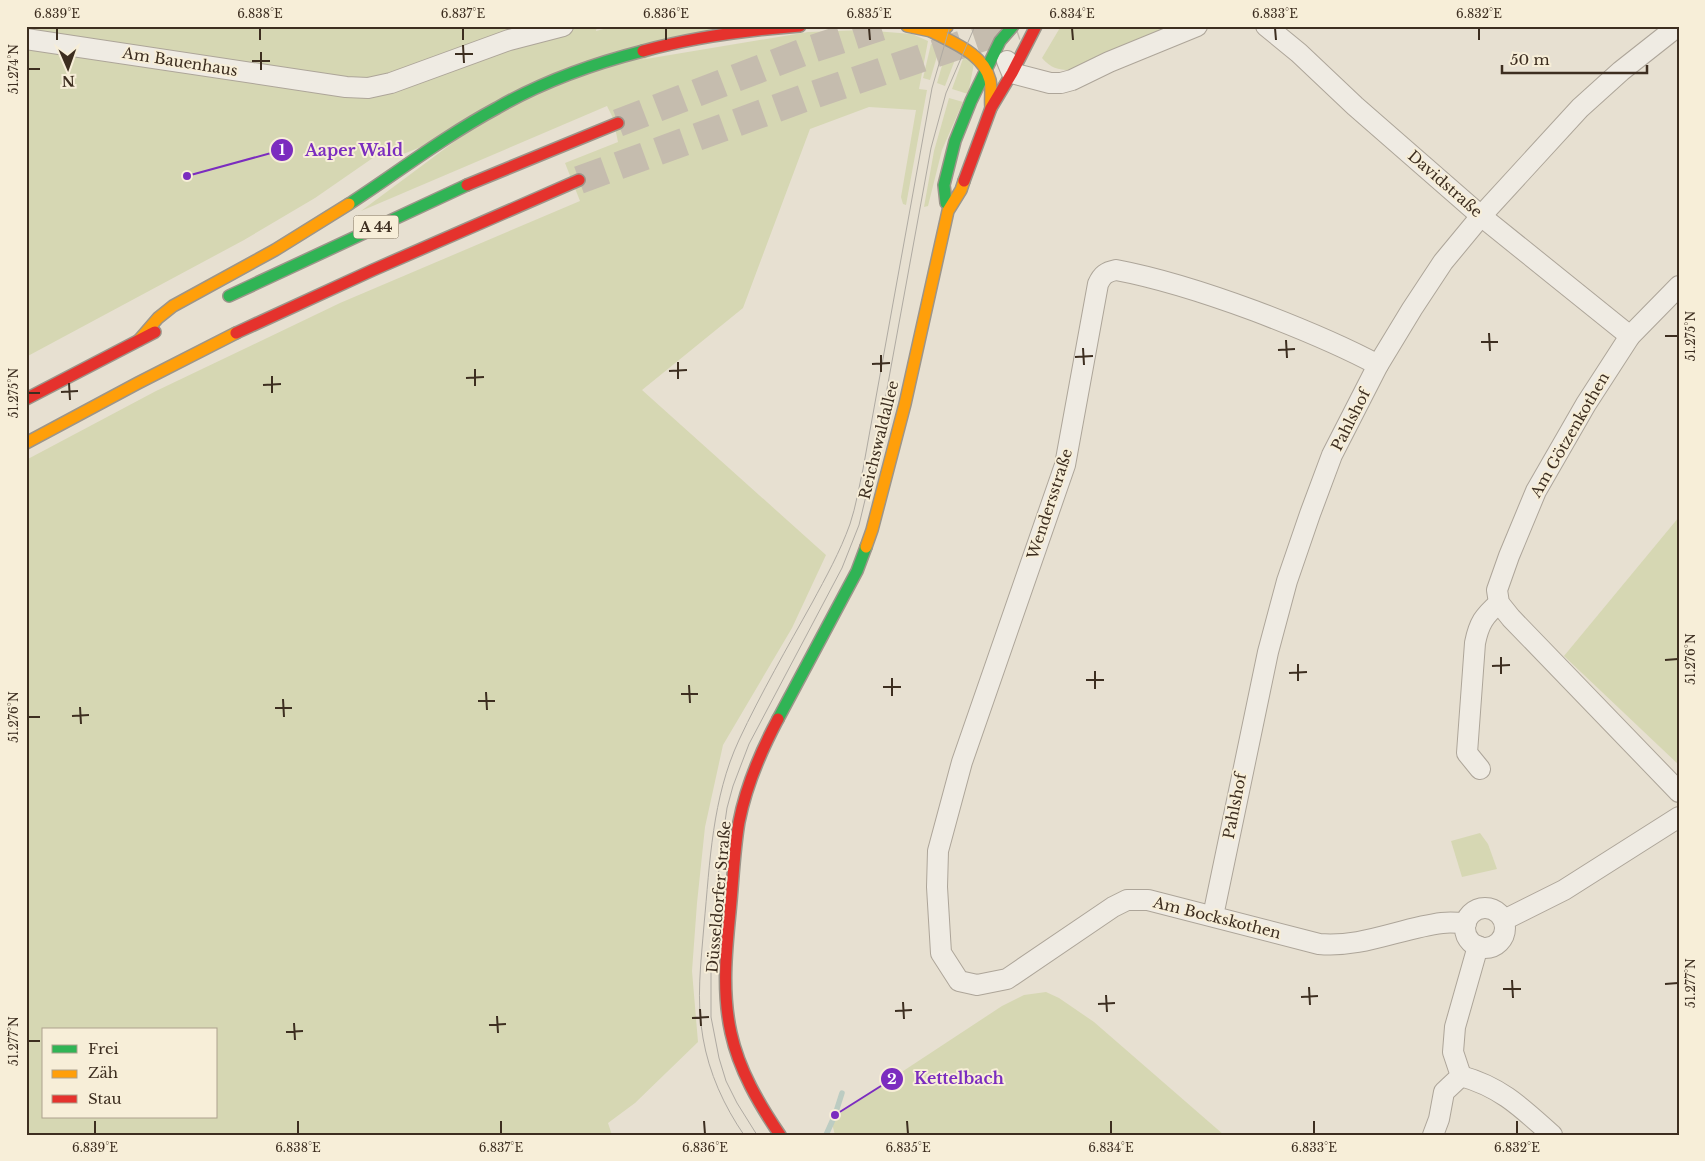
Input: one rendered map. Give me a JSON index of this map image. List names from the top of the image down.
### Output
{
  "streets": {
    "main road": ["A 44", "Reichswaldallee", "Düsseldorfer Straße"],
    "street": [
      "Am Bauenhaus",
      "Davidstraße",
      "Pahlshof",
      "Am Götzenkothen",
      "Wendersstraße",
      "Am Bockskothen"
    ]
  },
  "crossings": [
    ["Davidstraße", "Pahlshof"],
    ["Davidstraße", "Am Götzenkothen"],
    ["Pahlshof", "Wendersstraße"],
    ["Pahlshof", "Am Bockskothen"],
    ["Reichswaldallee", "Düsseldorfer Straße"],
    ["Wendersstraße", "Am Bockskothen"]
  ],
  "places": ["Aaper Wald", "Kettelbach"],
  "legend": ["Frei", "Zäh", "Stau"],
  "scale_bar": "50 m",
  "north": "bottom",
  "coordinates": [
    "6.839°E",
    "6.838°E",
    "6.837°E",
    "6.836°E",
    "6.835°E",
    "6.834°E",
    "6.833°E",
    "6.832°E",
    "51.274°N",
    "51.275°N",
    "51.276°N",
    "51.277°N"
  ]
}
